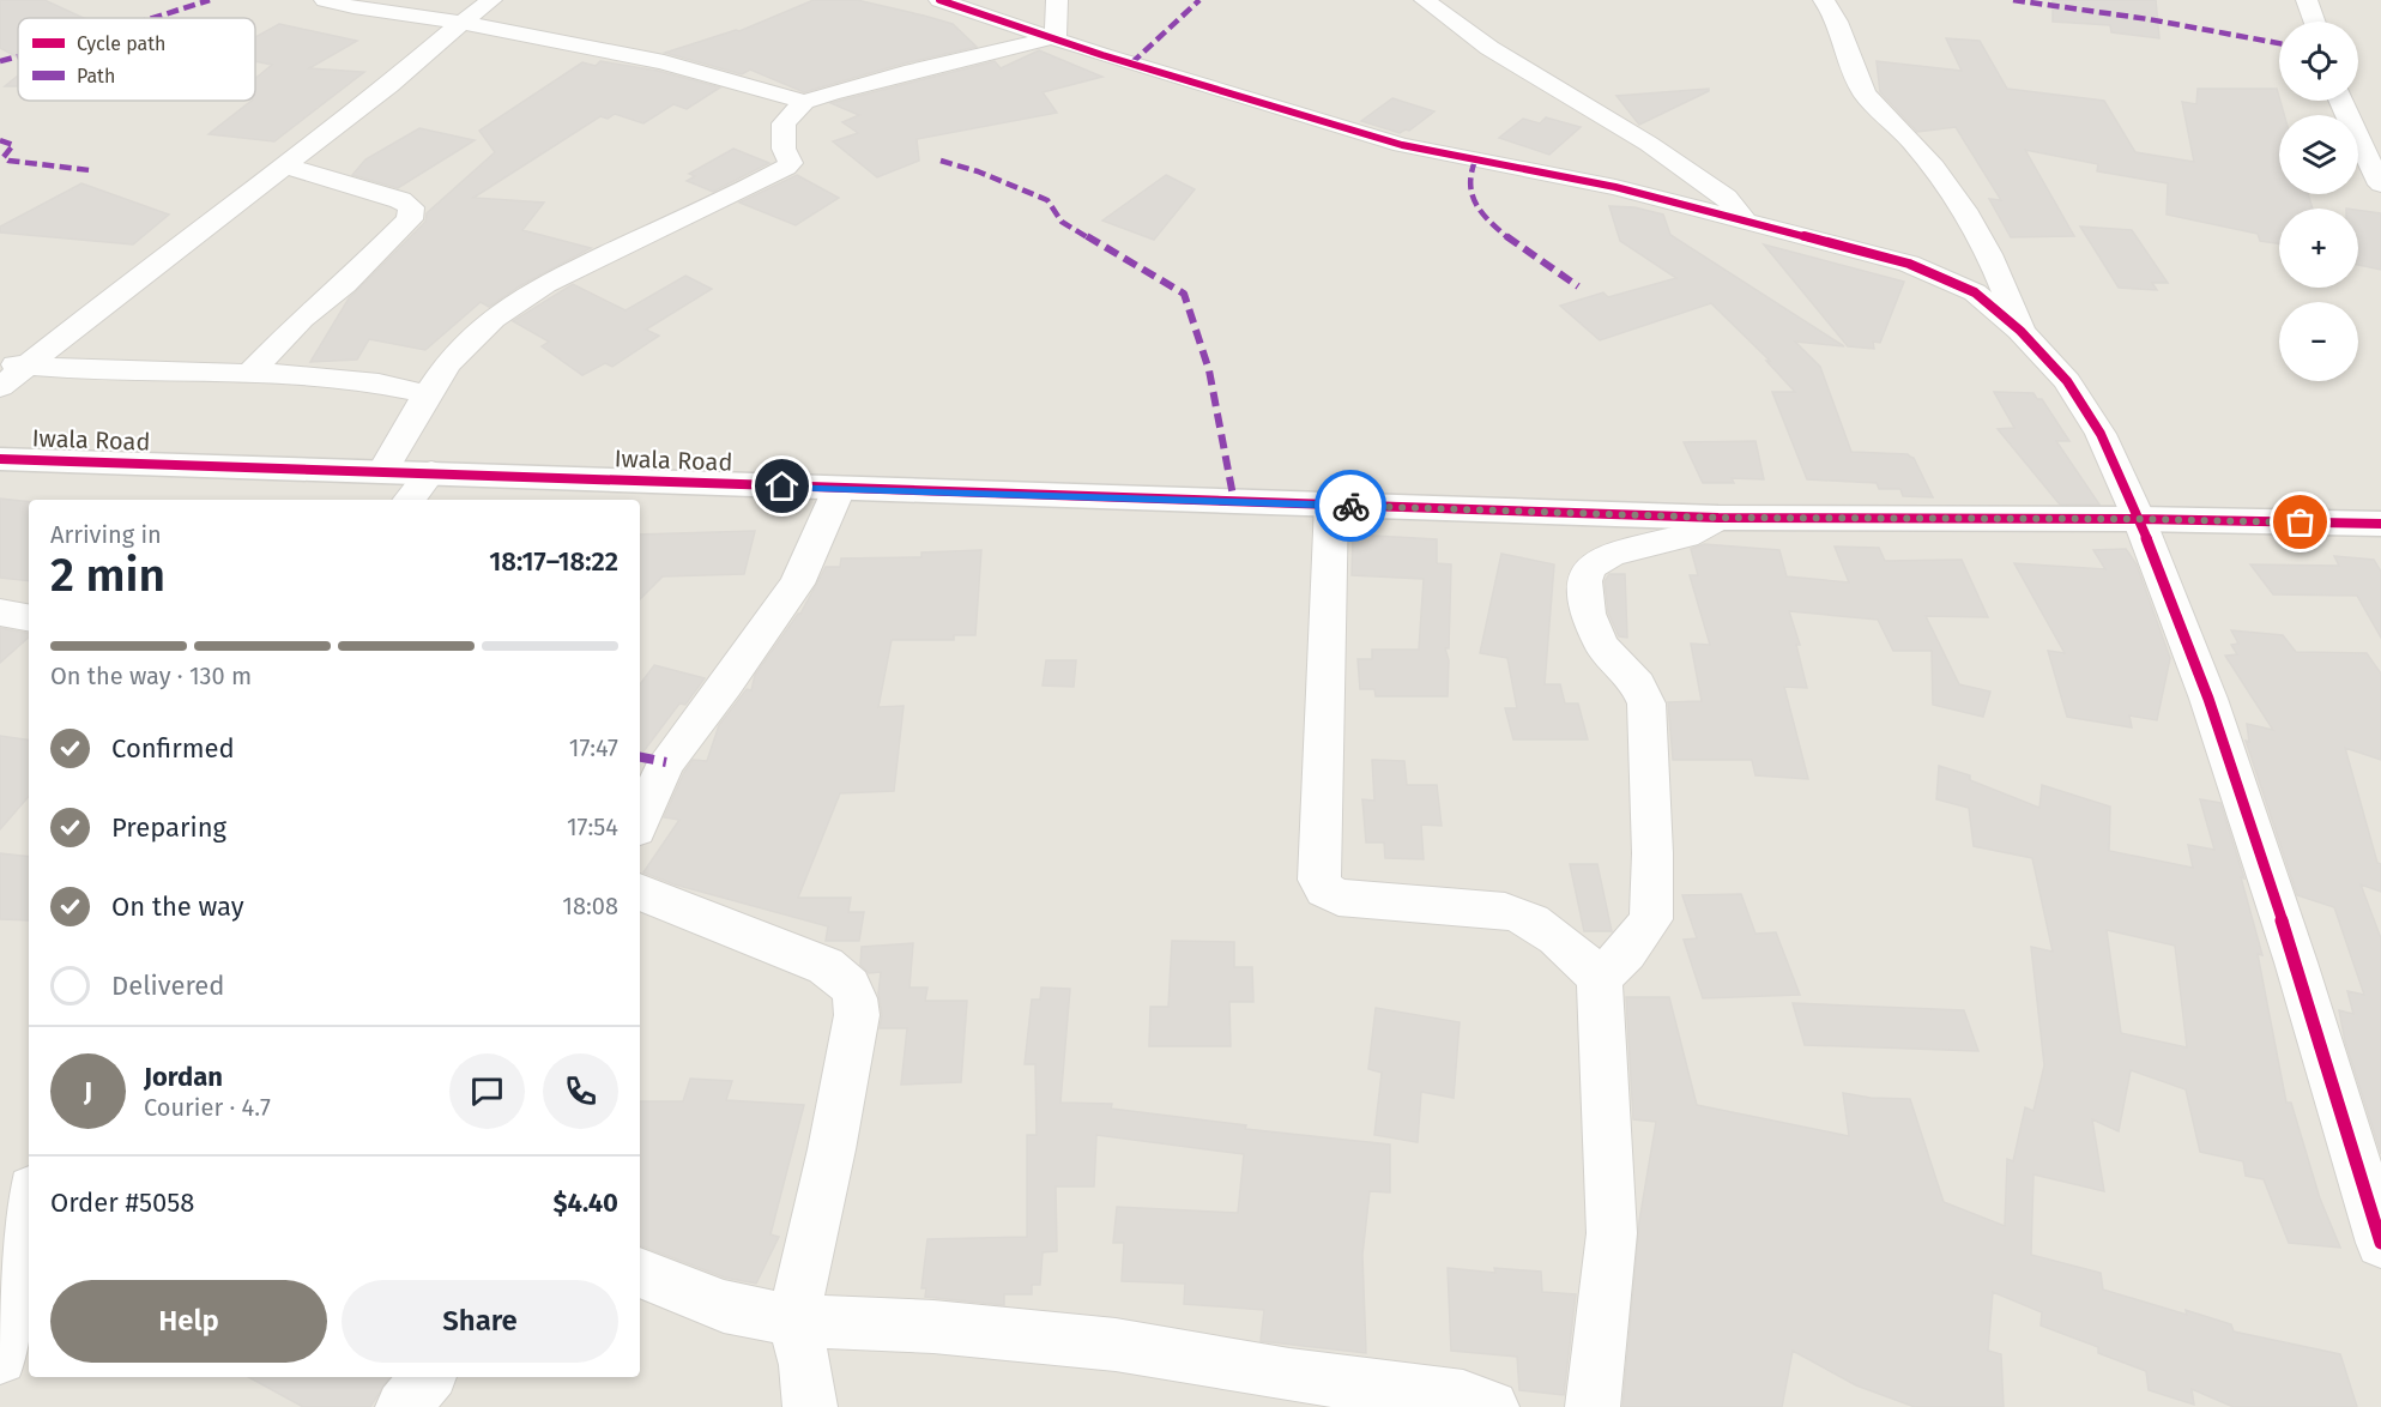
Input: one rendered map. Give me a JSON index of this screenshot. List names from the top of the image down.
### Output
{
  "streets": {
    "street": ["Iwala Road"]
  },
  "legend": ["Cycle path", "Path"],
  "page": {
    "map_buttons": ["+", "−"],
    "heading": ["2 min", "Arriving in", "18:17–18:22"],
    "panel": [
      "Jordan",
      "Courier · 4.7",
      "Order #5058",
      "$4.40"
    ],
    "bar": "On the way · 130 m",
    "list": [
      ["Confirmed", "17:47"],
      ["Preparing", "17:54"],
      ["On the way", "18:08"],
      "Delivered"
    ],
    "round": "J",
    "buttons": ["Help", "Share"]
  }
}
